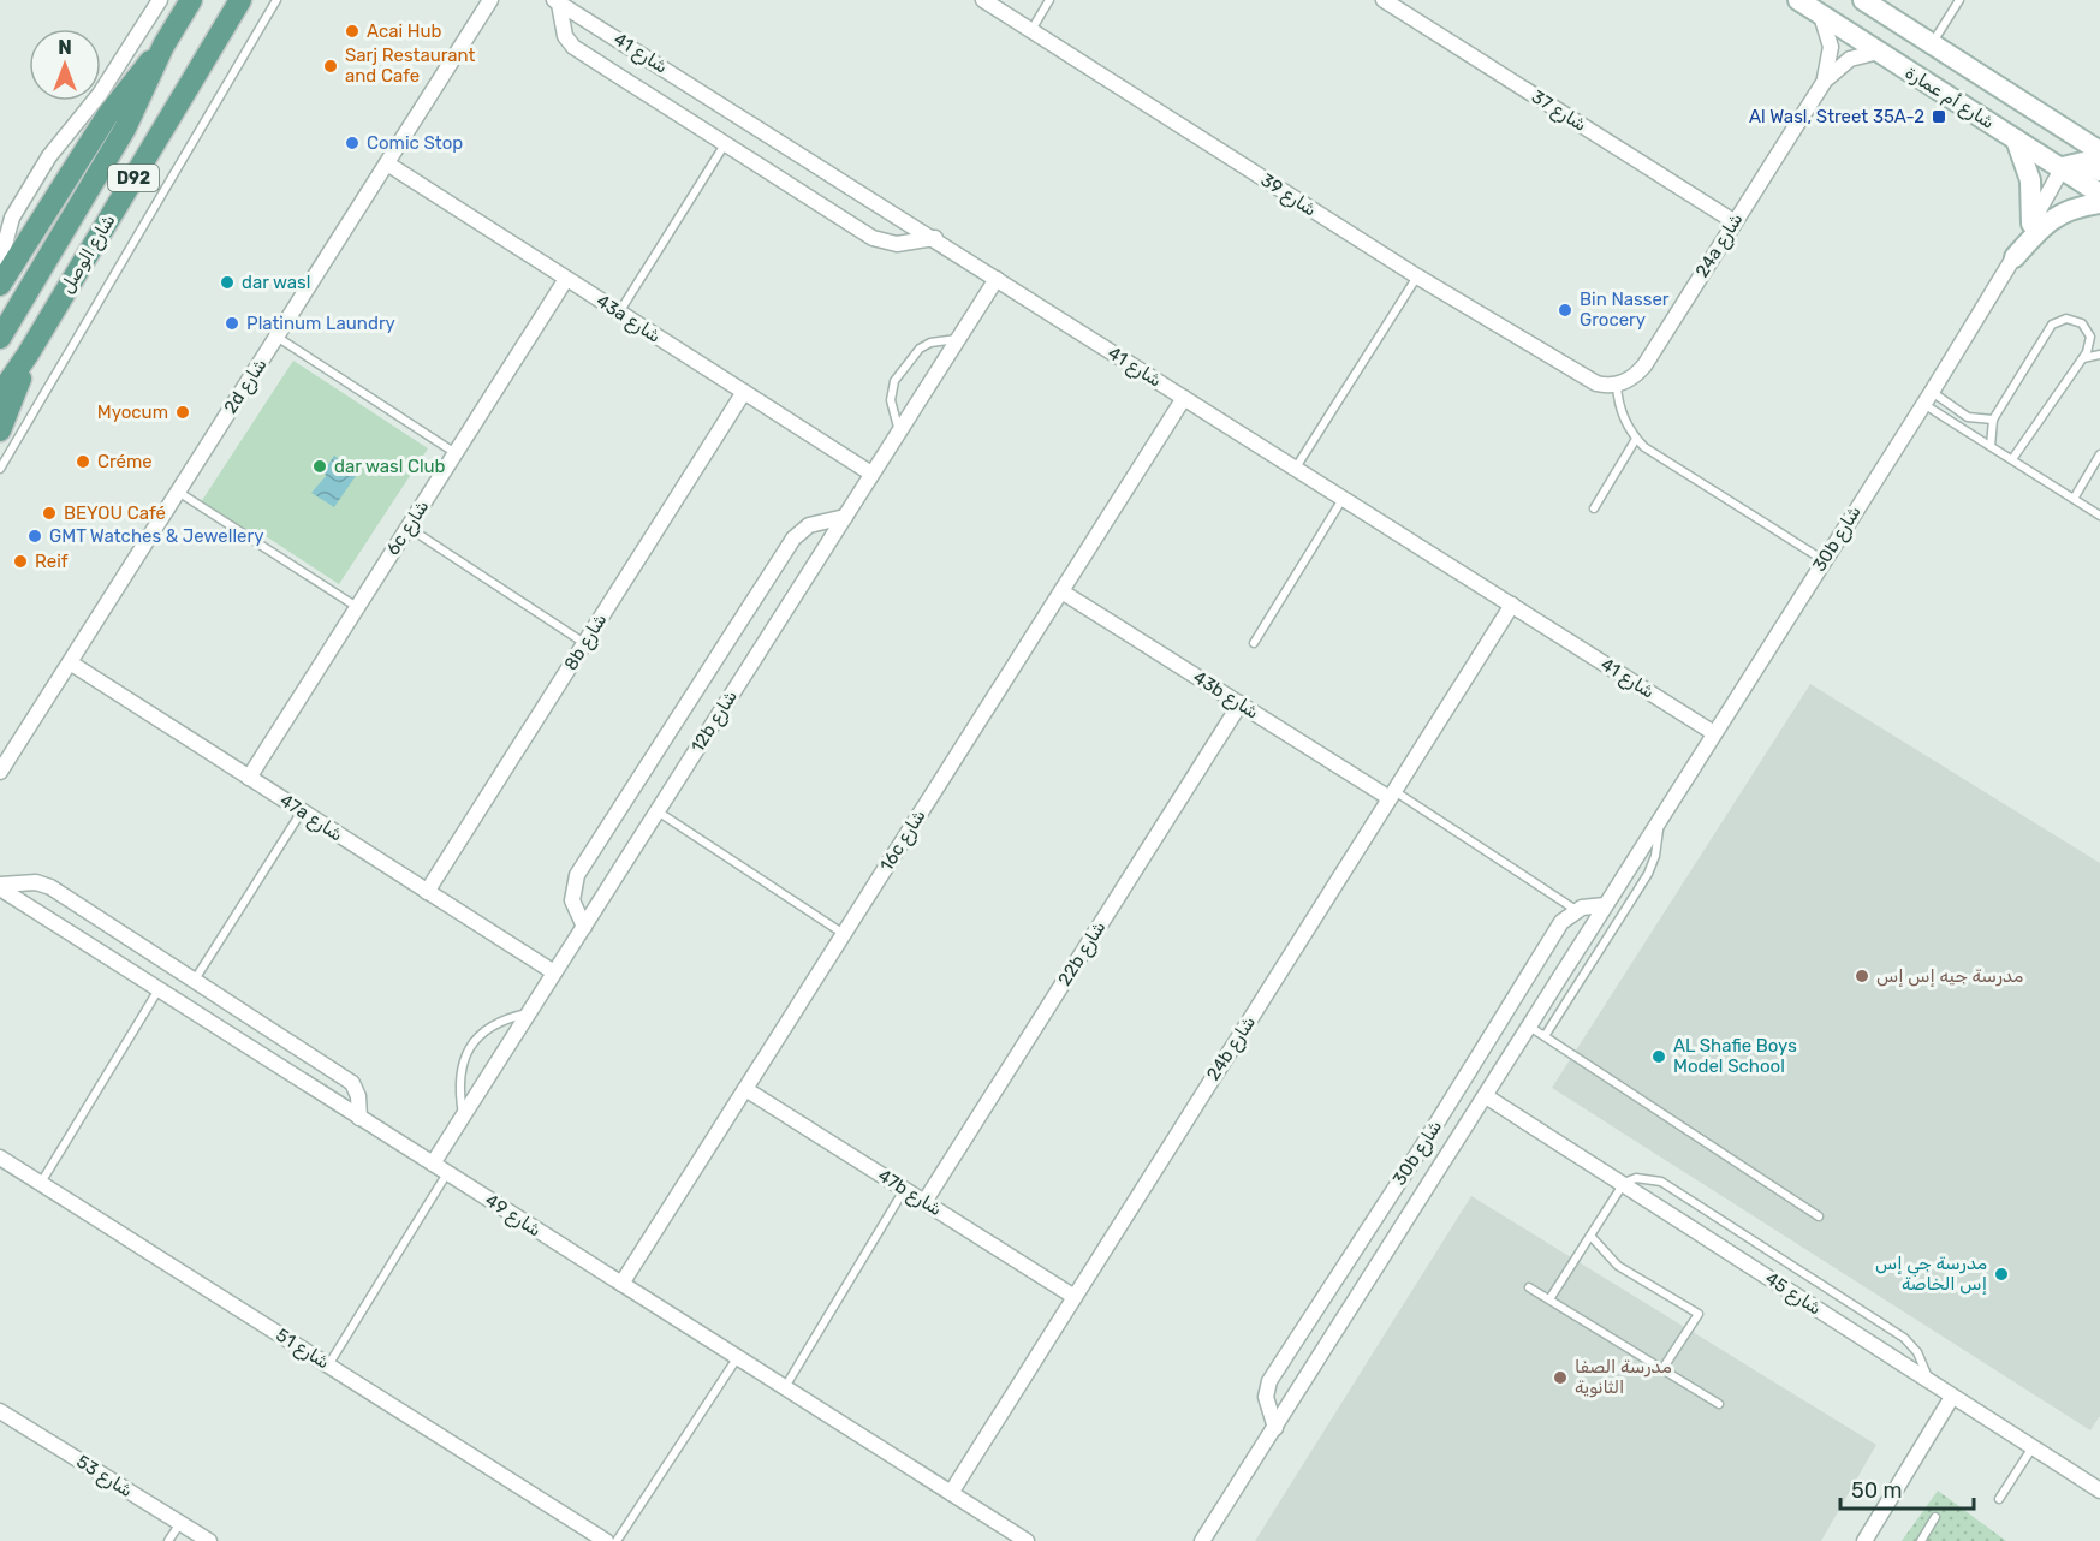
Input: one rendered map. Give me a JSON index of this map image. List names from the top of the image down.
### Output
{
  "streets": {
    "main road": ["D92", "شارع الوصل"],
    "street": [
      "شارع 41",
      "شارع أم عمارة",
      "شارع 37",
      "شارع 39",
      "24a شارع",
      "43a شارع",
      "2d شارع",
      "6c شارع",
      "30b شارع",
      "8b شارع",
      "43b شارع",
      "12b شارع",
      "47a شارع",
      "16c شارع",
      "22b شارع",
      "24b شارع",
      "47b شارع",
      "شارع 49",
      "شارع 45",
      "شارع 51",
      "شارع 53"
    ]
  },
  "crossings": [
    ["شارع 41", "30b شارع"],
    ["شارع 41", "12b شارع"],
    ["شارع 41", "16c شارع"],
    ["شارع 41", "24b شارع"],
    ["شارع أم عمارة", "24a شارع"],
    ["شارع أم عمارة", "30b شارع"],
    ["شارع 37", "24a شارع"],
    ["شارع 39", "24a شارع"],
    ["43a شارع", "2d شارع"],
    ["43a شارع", "6c شارع"],
    ["43a شارع", "8b شارع"],
    ["43a شارع", "12b شارع"],
    ["2d شارع", "47a شارع"],
    ["6c شارع", "47a شارع"],
    ["30b شارع", "شارع 45"],
    ["8b شارع", "47a شارع"],
    ["43b شارع", "16c شارع"],
    ["43b شارع", "22b شارع"],
    ["43b شارع", "24b شارع"],
    ["12b شارع", "47a شارع"],
    ["12b شارع", "شارع 49"],
    ["16c شارع", "47b شارع"],
    ["16c شارع", "شارع 49"],
    ["22b شارع", "47b شارع"],
    ["24b شارع", "47b شارع"],
    ["24b شارع", "شارع 49"]
  ],
  "places": {
    "other": [
      "Acai Hub",
      "Sarj Restaurant and Cafe",
      "Comic Stop",
      "dar wasl",
      "Bin Nasser Grocery",
      "Platinum Laundry",
      "Myocum",
      "Créme",
      "dar wasl Club",
      "BEYOU Café",
      "GMT Watches & Jewellery",
      "Reif",
      "مدرسة جيه إس إس",
      "AL Shafie Boys Model School",
      "مدرسة جي إس إس الخاصة",
      "مدرسة الصفا الثانوية"
    ],
    "transit": ["Al Wasl, Street 35A-2"]
  },
  "scale_bar": "50 m",
  "north": "top"
}
